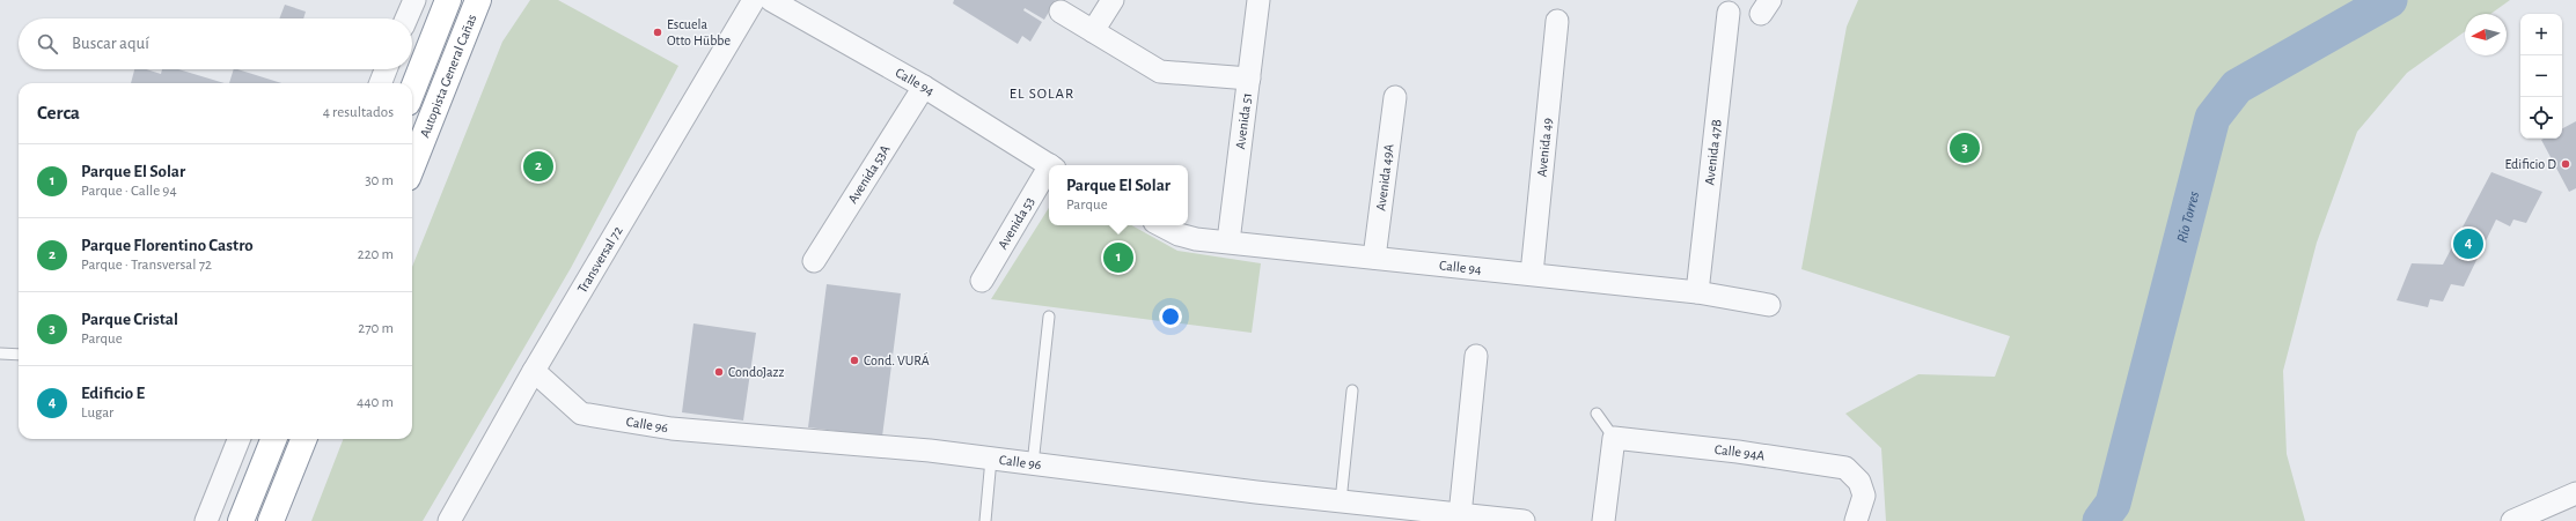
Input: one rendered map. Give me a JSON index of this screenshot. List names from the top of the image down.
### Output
{
  "streets": {
    "highway": ["Autopista General Cañas"],
    "street": [
      "Calle 94",
      "Avenida 51",
      "Avenida 49",
      "Avenida 47B",
      "Avenida 53A",
      "Avenida 49A",
      "Avenida 53",
      "Transversal 72",
      "Calle 96",
      "Calle 94A"
    ]
  },
  "crossings": [
    ["Calle 94", "Avenida 51"],
    ["Calle 94", "Avenida 49"],
    ["Calle 94", "Avenida 47B"],
    ["Calle 94", "Avenida 53A"],
    ["Calle 94", "Avenida 49A"],
    ["Transversal 72", "Calle 96"]
  ],
  "districts": ["EL SOLAR"],
  "water": ["Río Torres"],
  "places": [
    "Escuela Otto Hübbe",
    "Edificio D",
    "Cond. VURÁ",
    "CondoJazz"
  ],
  "north": "left",
  "page": {
    "map_buttons": ["+", "−"],
    "search": "Buscar aquí",
    "heading": ["Cerca", "4 resultados"],
    "pins": [
      "3",
      "2",
      "4",
      "1"
    ],
    "list": [
      {
        "mark": "1",
        "name": "Parque El Solar",
        "note": "Parque · Calle 94",
        "value": "30 m"
      },
      {
        "mark": "2",
        "name": "Parque Florentino Castro",
        "note": "Parque · Transversal 72",
        "value": "220 m"
      },
      {
        "mark": "3",
        "name": "Parque Cristal",
        "note": "Parque",
        "value": "270 m"
      },
      {
        "mark": "4",
        "name": "Edificio E",
        "note": "Lugar",
        "value": "440 m"
      }
    ],
    "popup": ["Parque El Solar", "Parque"]
  }
}
